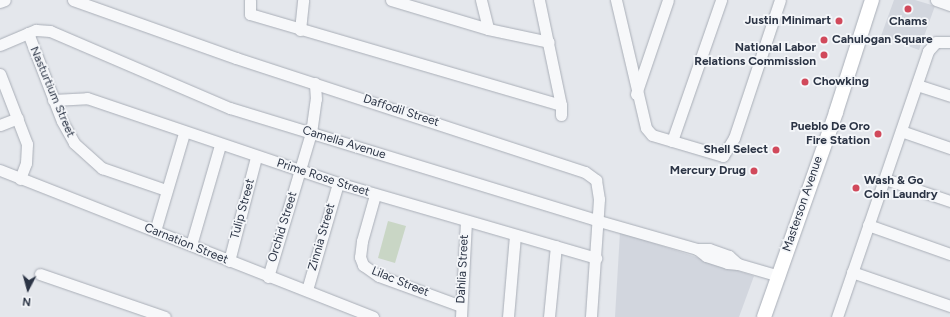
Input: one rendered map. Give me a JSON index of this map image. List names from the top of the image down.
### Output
{
  "streets": {
    "main road": ["Masterson Avenue"],
    "street": [
      "Nasturtium Street",
      "Daffodil Street",
      "Camella Avenue",
      "Prime Rose Street",
      "Tulip Street",
      "Orchid Street",
      "Zinnia Street",
      "Carnation Street",
      "Dahlia Street",
      "Lilac Street"
    ]
  },
  "crossings": [
    ["Nasturtium Street", "Camella Avenue"],
    ["Nasturtium Street", "Prime Rose Street"],
    ["Daffodil Street", "Camella Avenue"],
    ["Daffodil Street", "Prime Rose Street"],
    ["Daffodil Street", "Orchid Street"],
    ["Camella Avenue", "Masterson Avenue"],
    ["Camella Avenue", "Orchid Street"],
    ["Prime Rose Street", "Tulip Street"],
    ["Prime Rose Street", "Orchid Street"],
    ["Prime Rose Street", "Zinnia Street"],
    ["Prime Rose Street", "Dahlia Street"],
    ["Prime Rose Street", "Lilac Street"],
    ["Tulip Street", "Carnation Street"],
    ["Orchid Street", "Carnation Street"],
    ["Zinnia Street", "Carnation Street"],
    ["Dahlia Street", "Lilac Street"]
  ],
  "places": [
    "Chams",
    "Justin Minimart",
    "Cahulogan Square",
    "National Labor Relations Commission",
    "Chowking",
    "Pueblo De Oro Fire Station",
    "Shell Select",
    "Mercury Drug",
    "Wash & Go Coin Laundry"
  ],
  "north": "bottom"
}
